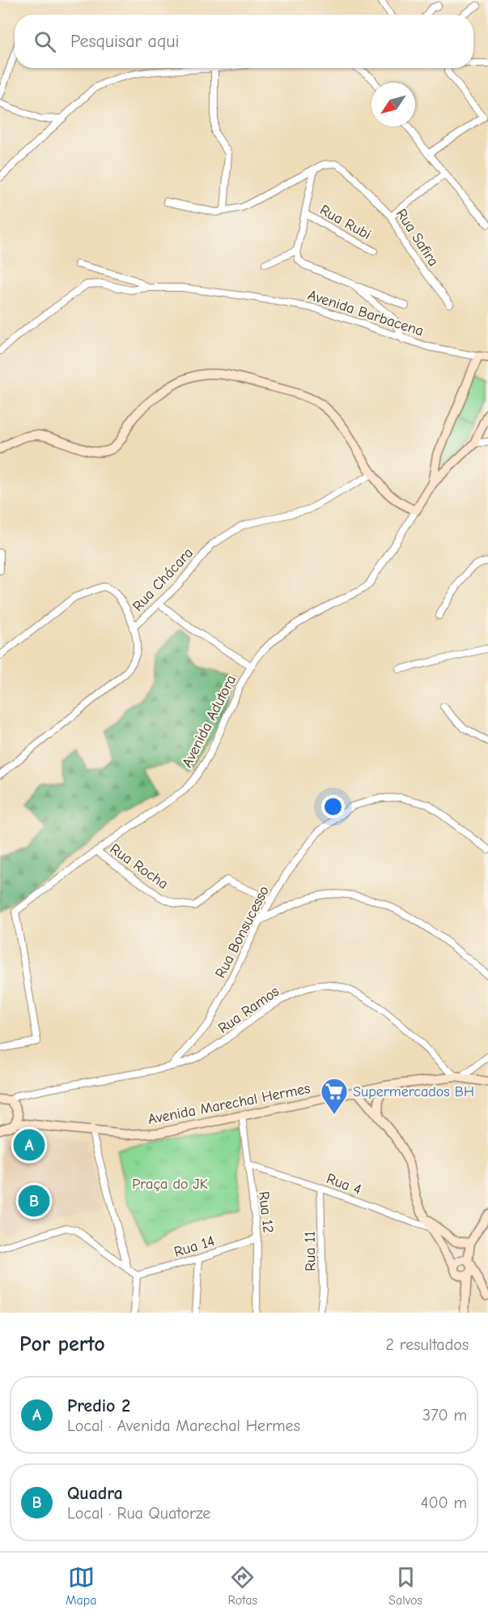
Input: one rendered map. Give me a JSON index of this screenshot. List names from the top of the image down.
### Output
{
  "streets": {
    "street": [
      "Rua Rubi",
      "Rua Safira",
      "Avenida Barbacena",
      "Rua Chácara",
      "Avenida Adutora",
      "Rua Rocha",
      "Rua Bonsucesso",
      "Rua Ramos",
      "Avenida Marechal Hermes",
      "Rua 4",
      "Rua 12",
      "Rua 14",
      "Rua 11"
    ]
  },
  "crossings": [
    ["Avenida Adutora", "Rua Rocha"],
    ["Rua Rocha", "Rua Bonsucesso"],
    ["Rua Bonsucesso", "Rua Ramos"],
    ["Rua Ramos", "Avenida Marechal Hermes"],
    ["Avenida Marechal Hermes", "Rua 12"],
    ["Rua 4", "Rua 12"],
    ["Rua 4", "Rua 11"],
    ["Rua 12", "Rua 14"]
  ],
  "parks": ["Praça do JK"],
  "places": {
    "supermarket": ["Supermercados BH"]
  },
  "north": "bottom left",
  "page": {
    "search": "Pesquisar aqui",
    "pins": ["A", "B"],
    "heading": ["Por perto", "2 resultados"],
    "list": [
      {
        "mark": "A",
        "name": "Predio 2",
        "note": "Local · Avenida Marechal Hermes",
        "value": "370 m"
      },
      {
        "mark": "B",
        "name": "Quadra",
        "note": "Local · Rua Quatorze",
        "value": "400 m"
      }
    ],
    "nav": ["Mapa", "Rotas", "Salvos"]
  }
}
